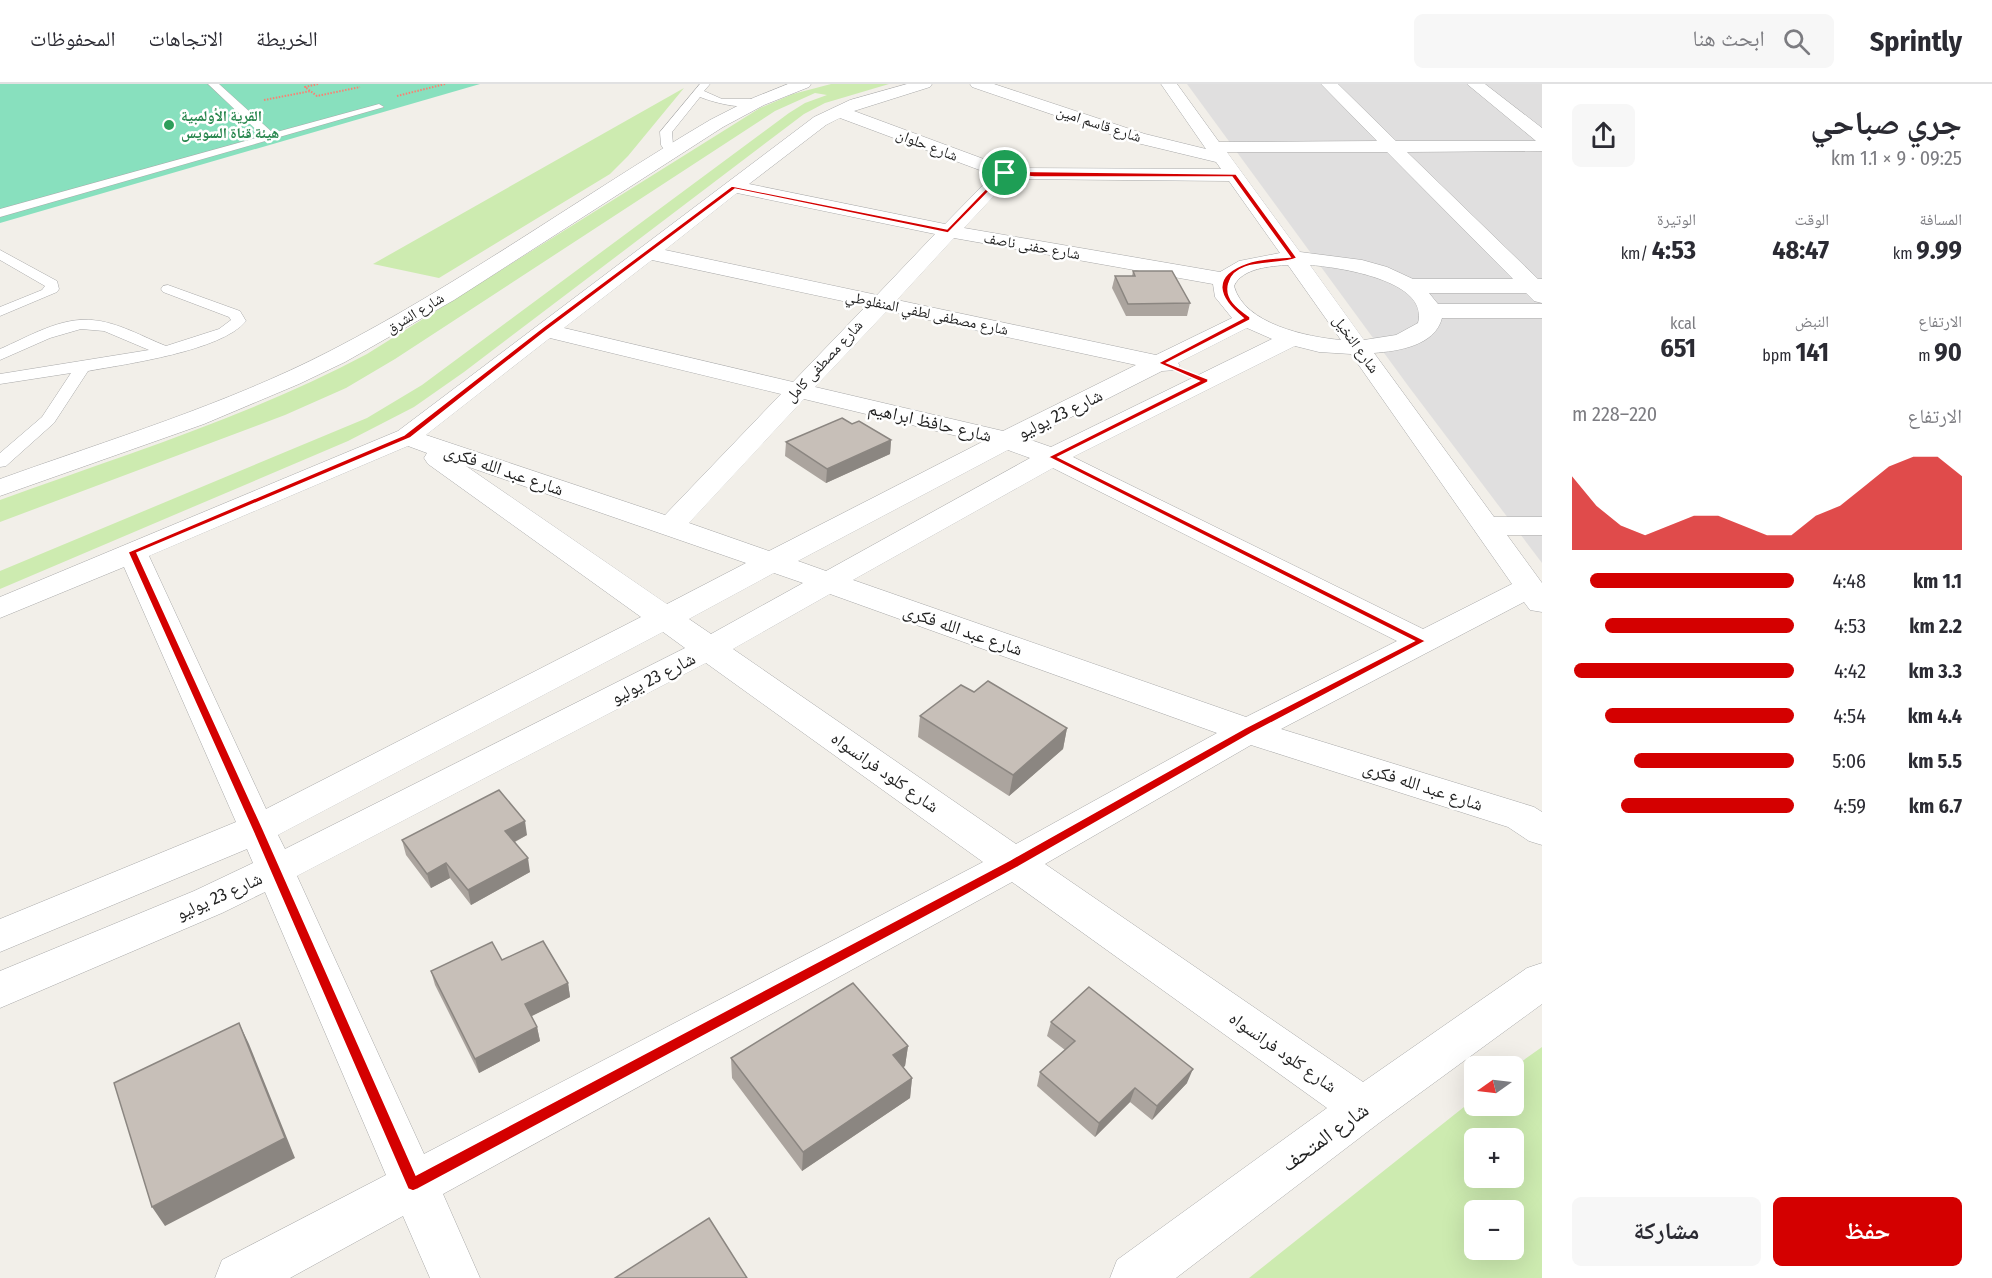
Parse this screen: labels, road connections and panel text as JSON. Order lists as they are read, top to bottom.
{
  "streets": {
    "street": [
      "شارع قاسم امين",
      "شارع حلوان",
      "شارع حفنى ناصف",
      "شارع الشرق",
      "شارع مصطفى لطفي المنفلوطي",
      "شارع النخيل",
      "شارع مصطفى كامل",
      "شارع 23 يوليو",
      "شارع حافظ ابراهيم",
      "شارع عبد الله فكرى",
      "شارع كلود فرانسواه",
      "شارع المتحف"
    ]
  },
  "crossings": [
    ["شارع قاسم امين", "شارع حلوان"],
    ["شارع قاسم امين", "شارع النخيل"],
    ["شارع حلوان", "شارع النخيل"],
    ["شارع حلوان", "شارع مصطفى كامل"],
    ["شارع حفنى ناصف", "شارع مصطفى كامل"],
    ["شارع مصطفى لطفي المنفلوطي", "شارع مصطفى كامل"],
    ["شارع مصطفى لطفي المنفلوطي", "شارع 23 يوليو"],
    ["شارع مصطفى كامل", "شارع حافظ ابراهيم"],
    ["شارع مصطفى كامل", "شارع عبد الله فكرى"],
    ["شارع 23 يوليو", "شارع حافظ ابراهيم"],
    ["شارع 23 يوليو", "شارع عبد الله فكرى"],
    ["شارع 23 يوليو", "شارع كلود فرانسواه"],
    ["شارع عبد الله فكرى", "شارع كلود فرانسواه"],
    ["شارع كلود فرانسواه", "شارع المتحف"]
  ],
  "places": ["القرية الأولمبية هيئة قناة السويس"],
  "north": "left",
  "page": {
    "header": "Sprintly",
    "search": "ابحث هنا",
    "nav": ["الخريطة", "الاتجاهات", "المحفوظات"],
    "heading": ["جري صباحي", "09:25 · 9 × 1.1 km"],
    "stats": [
      ["المسافة", "9.99 km"],
      ["الوقت", "48:47"],
      ["الوتيرة", "4:53 /km"],
      ["الارتفاع", "90 m"],
      ["النبض", "141 bpm"],
      ["kcal", "651"]
    ],
    "chart": ["الارتفاع", "220–228 m"],
    "list": [
      {
        "name": "1.1 km",
        "note": "4:48"
      },
      {
        "name": "2.2 km",
        "note": "4:53"
      },
      {
        "name": "3.3 km",
        "note": "4:42"
      },
      {
        "name": "4.4 km",
        "note": "4:54"
      },
      {
        "name": "5.5 km",
        "note": "5:06"
      },
      {
        "name": "6.7 km",
        "note": "4:59"
      }
    ],
    "map_buttons": ["+", "−"],
    "buttons": ["حفظ", "مشاركة"]
  }
}
